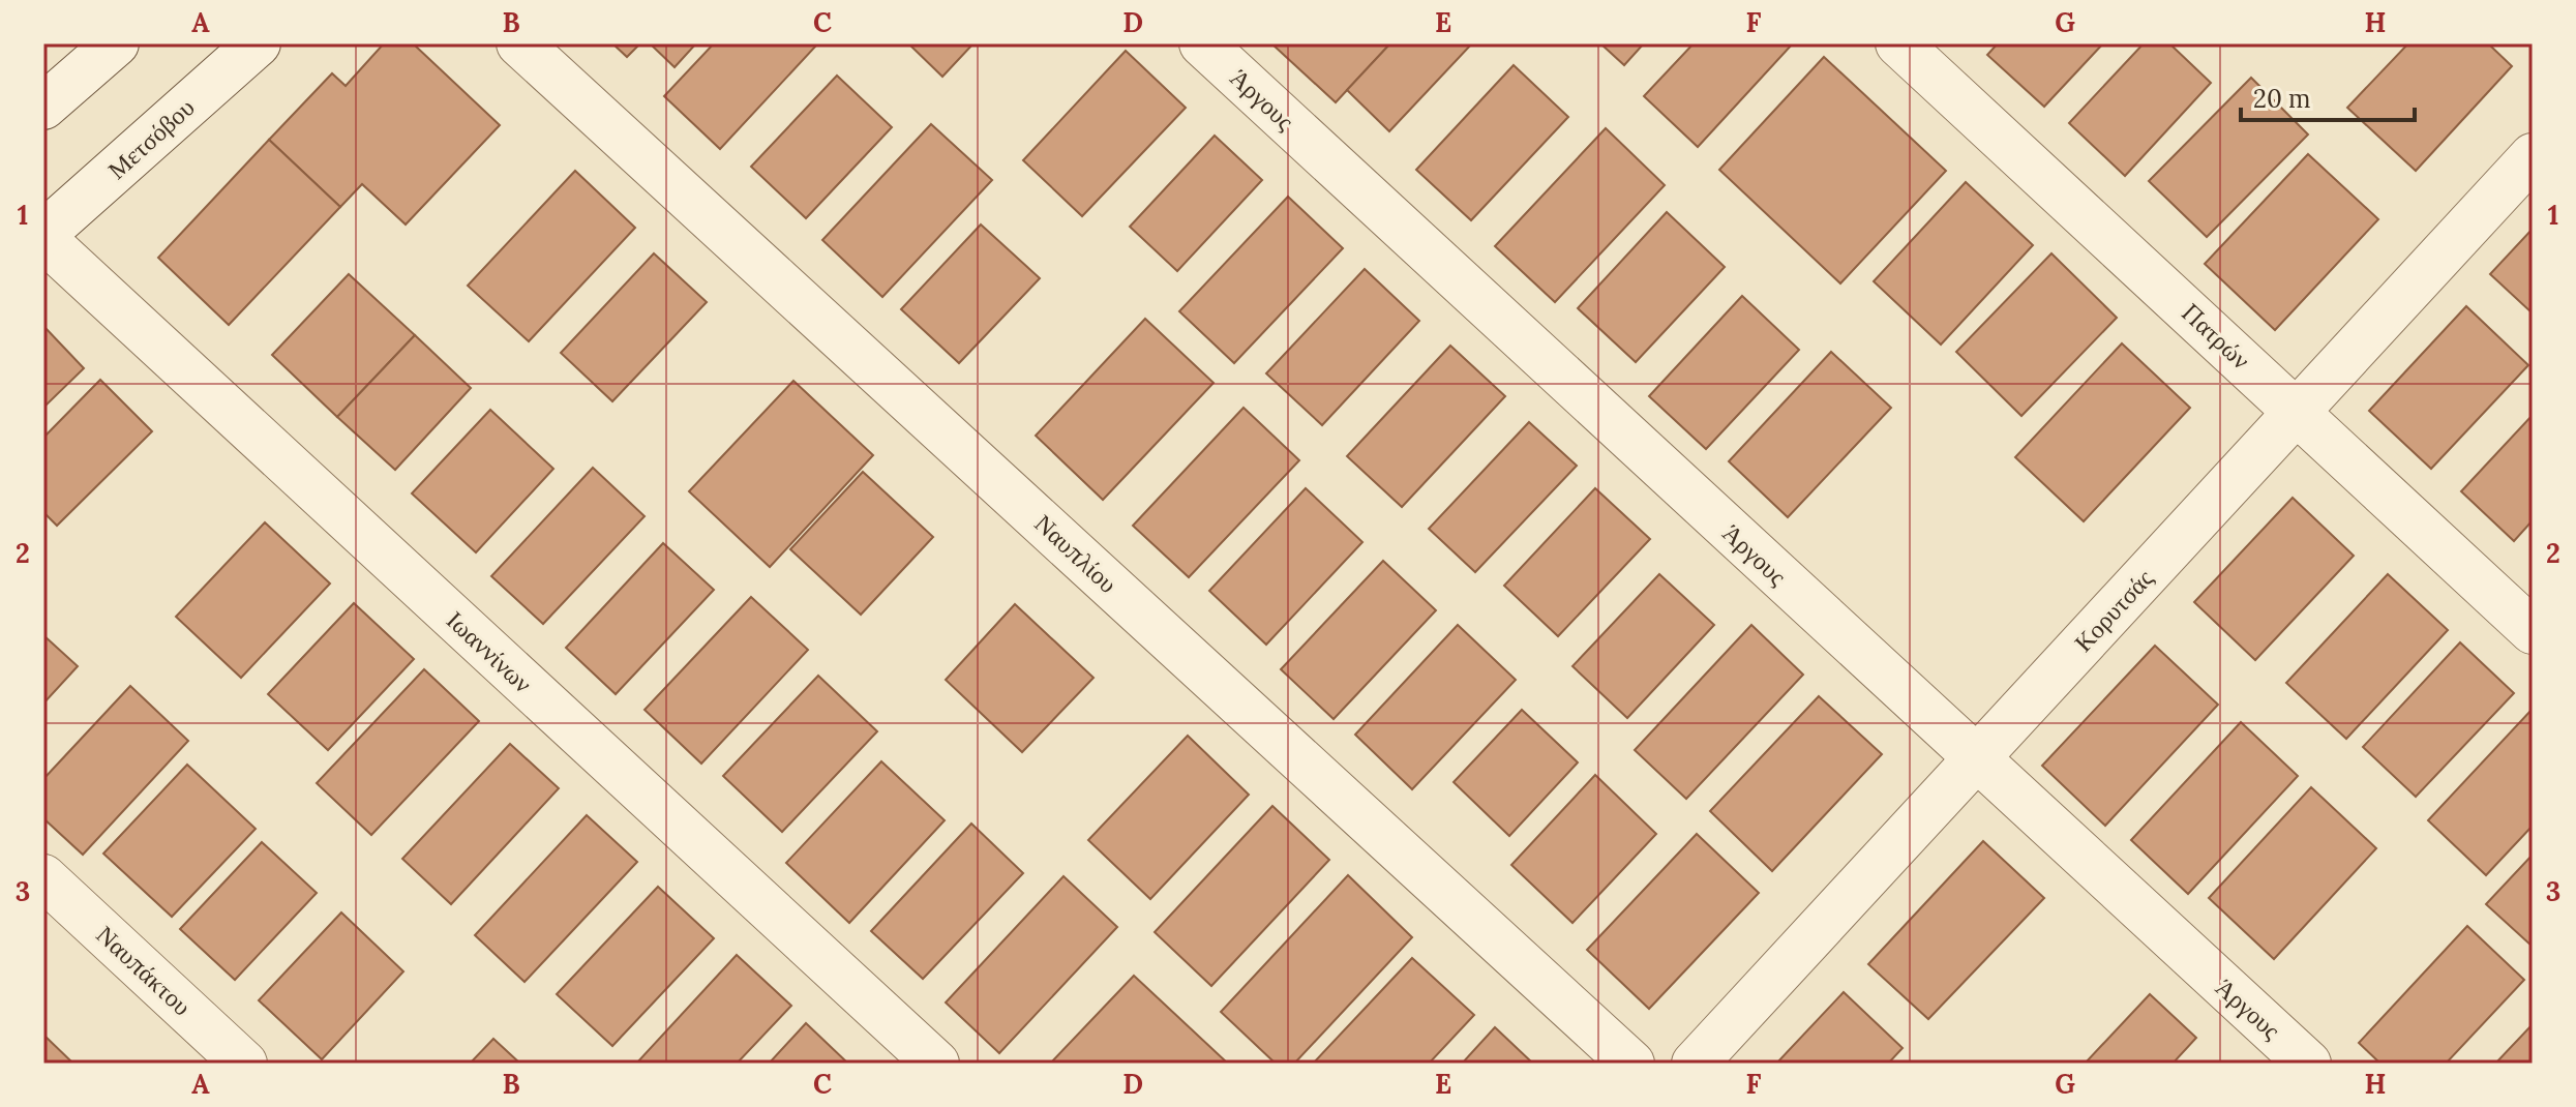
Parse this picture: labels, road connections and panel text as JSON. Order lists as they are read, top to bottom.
{
  "streets": {
    "street": [
      "Άργους",
      "Μετσόβου",
      "Πατρών",
      "Ναυπλίου",
      "Κορυτσάς",
      "Ιωαννίνων",
      "Ναυπάκτου"
    ]
  },
  "crossings": [
    ["Άργους", "Κορυτσάς"],
    ["Μετσόβου", "Ιωαννίνων"],
    ["Πατρών", "Κορυτσάς"]
  ],
  "scale_bar": "20 m",
  "grid": {
    "columns": [
      "A",
      "B",
      "C",
      "D",
      "E",
      "F",
      "G",
      "H"
    ],
    "rows": ["1", "2", "3"]
  }
}
